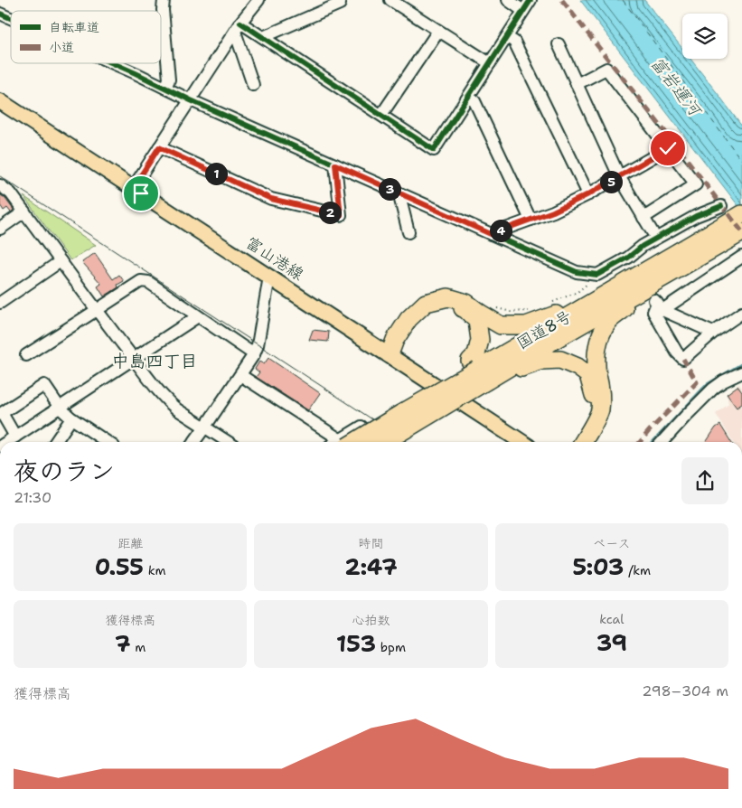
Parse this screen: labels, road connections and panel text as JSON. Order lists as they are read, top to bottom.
{
  "streets": {
    "highway": ["国道8号"],
    "main road": ["富山港線"]
  },
  "districts": ["中島四丁目"],
  "water": ["富岩運河"],
  "legend": ["自転車道", "小道"],
  "page": {
    "pins": [
      "1",
      "5",
      "3",
      "2",
      "4"
    ],
    "heading": ["夜のラン", "21:30"],
    "stats": [
      ["距離", "0.55 km"],
      ["時間", "2:47"],
      ["ペース", "5:03 /km"],
      ["獲得標高", "7 m"],
      ["心拍数", "153 bpm"],
      ["kcal", "39"]
    ],
    "chart": ["獲得標高", "298–304 m"]
  }
}
